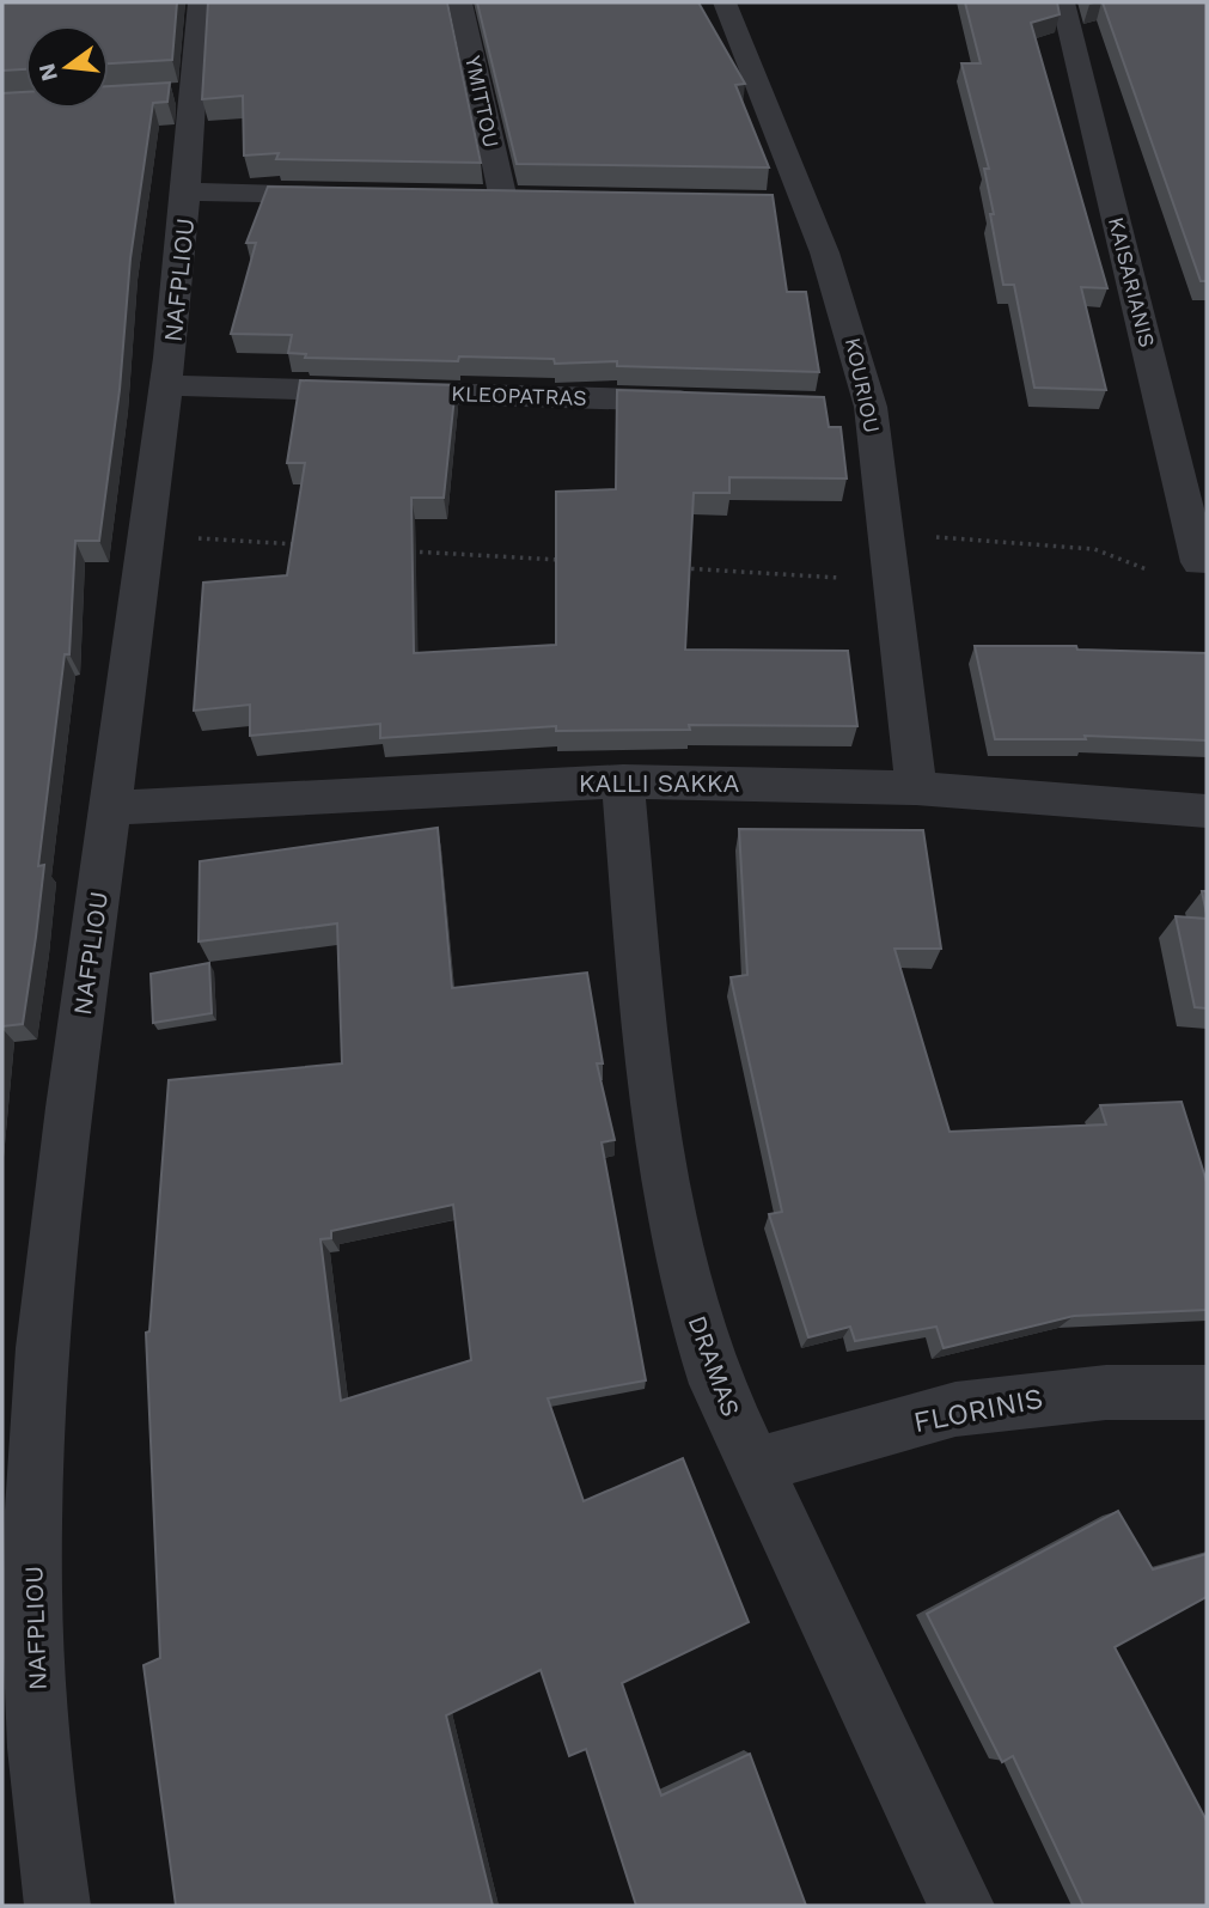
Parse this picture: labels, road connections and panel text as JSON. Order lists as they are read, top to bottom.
{
  "streets": {
    "street": [
      "YMITTOU",
      "NAFPLIOU",
      "KAISARIANIS",
      "KOURIOU",
      "KLEOPATRAS",
      "KALLI SAKKA",
      "DRAMAS",
      "FLORINIS"
    ]
  },
  "crossings": [
    ["NAFPLIOU", "KLEOPATRAS"],
    ["NAFPLIOU", "KALLI SAKKA"],
    ["KOURIOU", "KALLI SAKKA"],
    ["KALLI SAKKA", "DRAMAS"],
    ["DRAMAS", "FLORINIS"]
  ],
  "north": "left"
}
